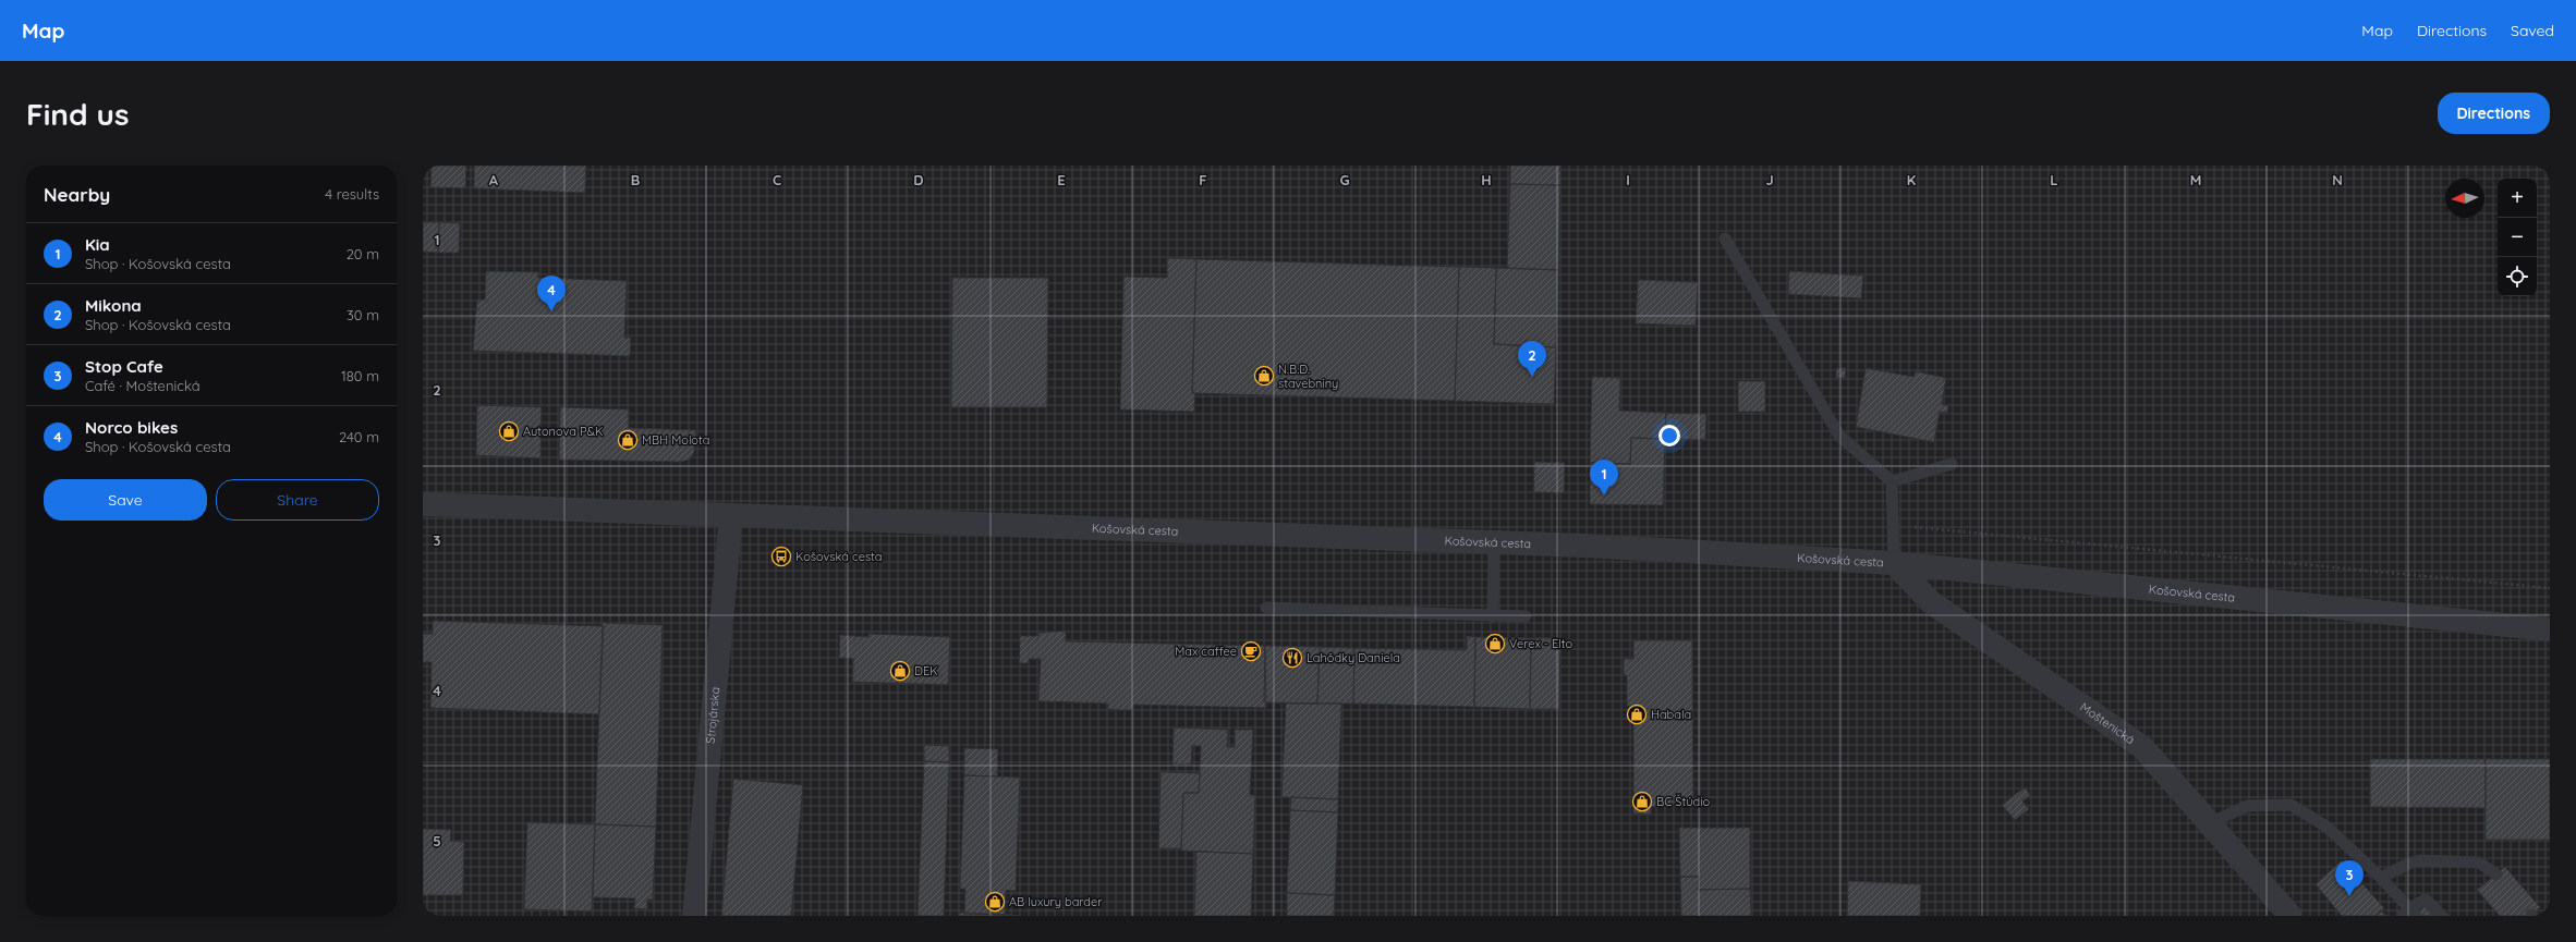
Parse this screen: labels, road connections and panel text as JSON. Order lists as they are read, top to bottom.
{
  "streets": {
    "street": ["Košovská cesta", "Strojárska", "Moštenická"]
  },
  "crossings": [
    ["Košovská cesta", "Strojárska"],
    ["Košovská cesta", "Moštenická"]
  ],
  "places": {
    "shop": [
      "N.B.D. stavebniny",
      "Autonova P&K",
      "MBH Molota",
      "Verex - Elto",
      "DEK",
      "Habala",
      "BC Štúdio",
      "AB luxury barder"
    ],
    "bus stop": ["Košovská cesta"],
    "cafe": ["Max caffee"],
    "restaurant": ["Lahôdky Daniela"]
  },
  "north": "left",
  "page": {
    "header": "Map",
    "nav": ["Map", "Directions", "Saved"],
    "buttons": [
      "Directions",
      ["Save", "Share"]
    ],
    "title": "Find us",
    "heading": ["Nearby", "4 results"],
    "map_buttons": ["+", "−"],
    "list": [
      {
        "mark": "1",
        "name": "Kia",
        "note": "Shop · Košovská cesta",
        "value": "20 m"
      },
      {
        "mark": "2",
        "name": "Mikona",
        "note": "Shop · Košovská cesta",
        "value": "30 m"
      },
      {
        "mark": "3",
        "name": "Stop Cafe",
        "note": "Café · Moštenická",
        "value": "180 m"
      },
      {
        "mark": "4",
        "name": "Norco bikes",
        "note": "Shop · Košovská cesta",
        "value": "240 m"
      }
    ],
    "pins": [
      "4",
      "2",
      "1",
      "3"
    ]
  },
  "grid": {
    "columns": [
      "A",
      "B",
      "C",
      "D",
      "E",
      "F",
      "G",
      "H",
      "I",
      "J",
      "K",
      "L",
      "M",
      "N"
    ],
    "rows": [
      "1",
      "2",
      "3",
      "4",
      "5"
    ]
  }
}
